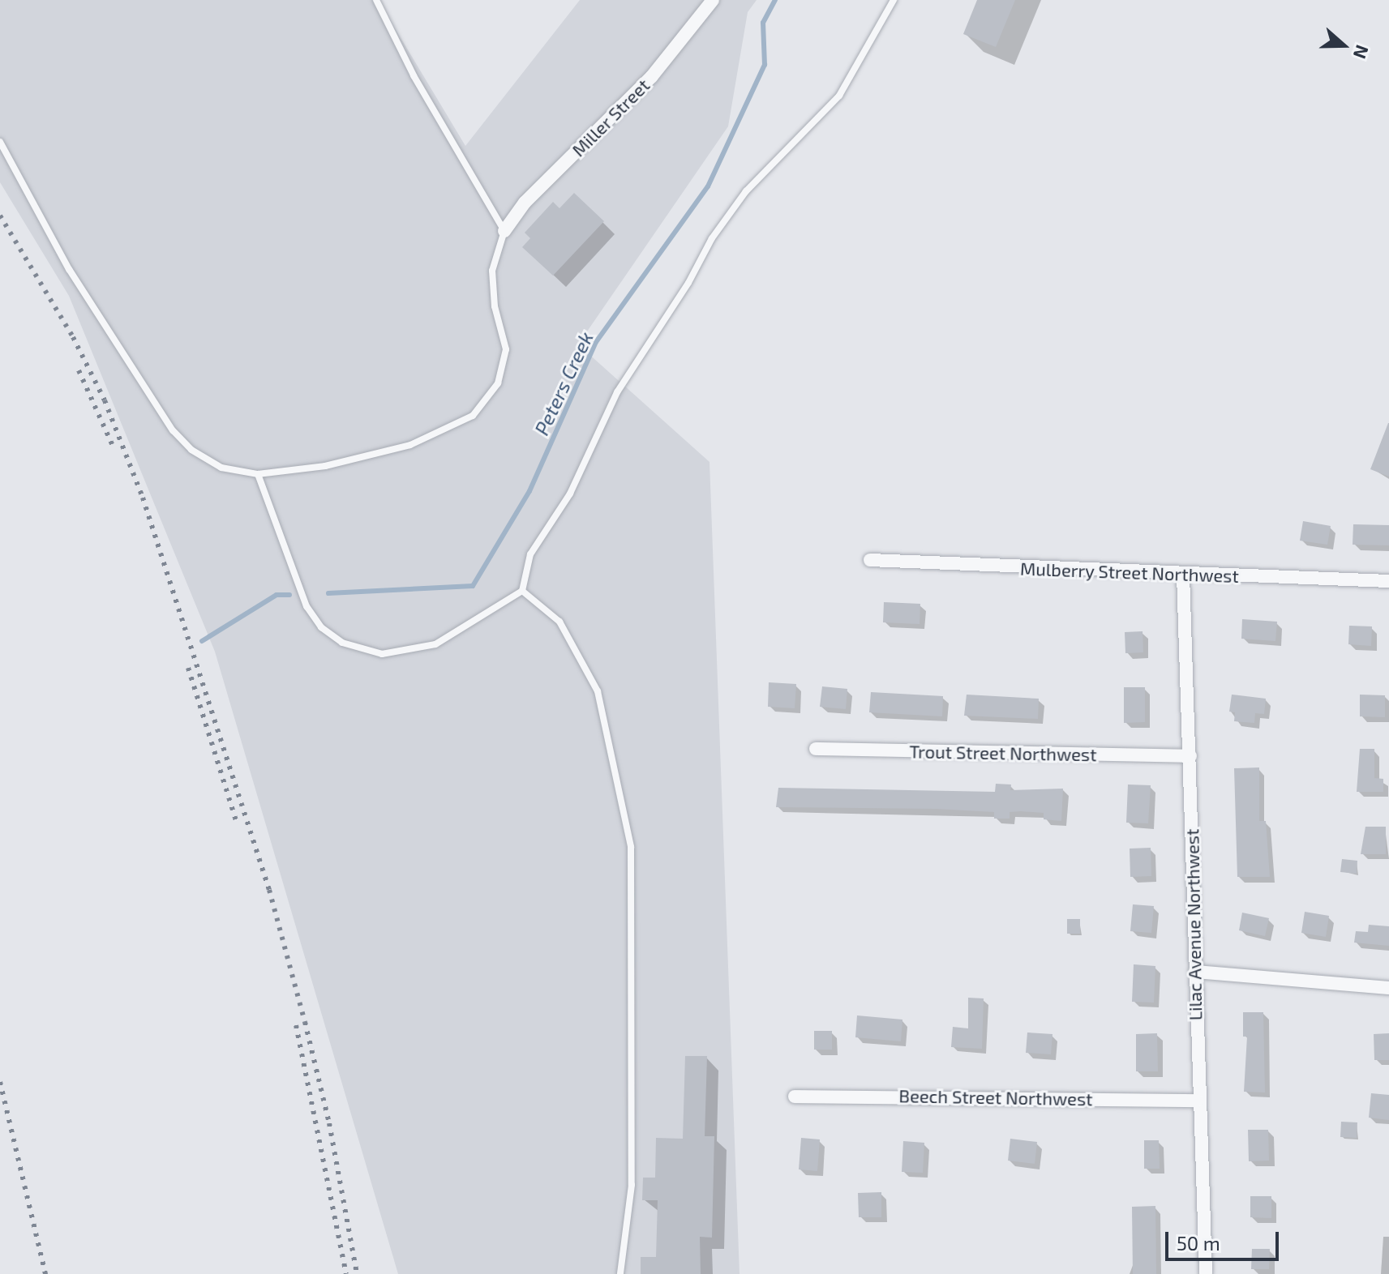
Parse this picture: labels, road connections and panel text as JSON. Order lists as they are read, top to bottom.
{
  "streets": {
    "street": [
      "Miller Street",
      "Mulberry Street Northwest",
      "Trout Street Northwest",
      "Lilac Avenue Northwest",
      "Beech Street Northwest"
    ]
  },
  "crossings": [
    ["Mulberry Street Northwest", "Lilac Avenue Northwest"],
    ["Trout Street Northwest", "Lilac Avenue Northwest"],
    ["Lilac Avenue Northwest", "Beech Street Northwest"]
  ],
  "water": ["Peters Creek"],
  "scale_bar": "50 m",
  "north": "right"
}
